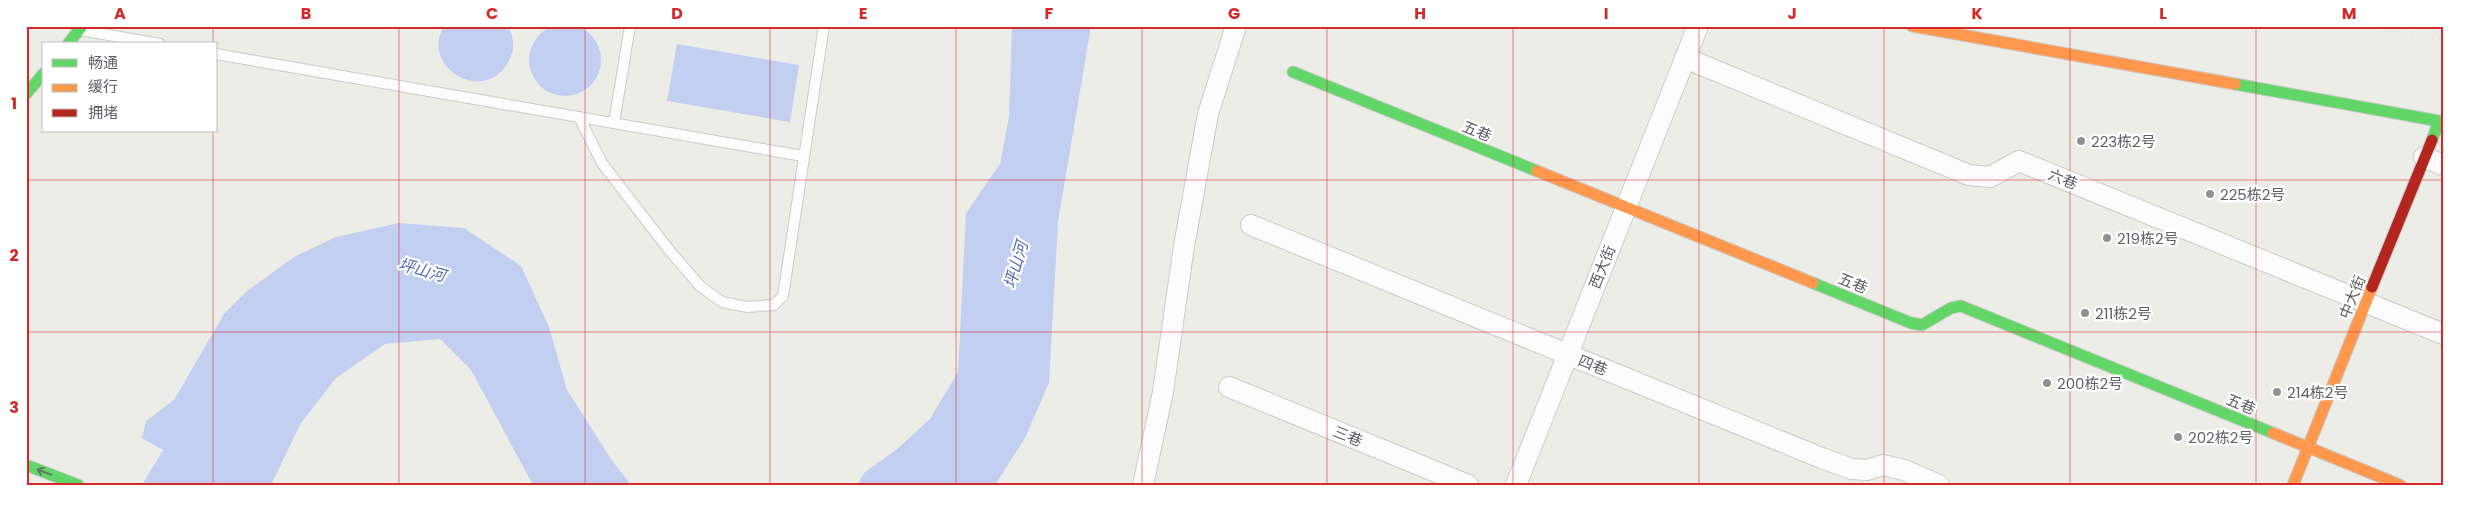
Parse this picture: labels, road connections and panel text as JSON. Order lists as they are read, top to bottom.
{
  "streets": {
    "street": [
      "五巷",
      "六巷",
      "西大街",
      "中大街",
      "四巷",
      "三巷"
    ]
  },
  "crossings": [
    ["五巷", "西大街"],
    ["五巷", "中大街"],
    ["六巷", "西大街"],
    ["六巷", "中大街"],
    ["西大街", "四巷"]
  ],
  "water": ["坪山河"],
  "places": [
    "223栋2号",
    "225栋2号",
    "219栋2号",
    "211栋2号",
    "200栋2号",
    "214栋2号",
    "202栋2号"
  ],
  "legend": ["畅通", "缓行", "拥堵"],
  "grid": {
    "columns": [
      "A",
      "B",
      "C",
      "D",
      "E",
      "F",
      "G",
      "H",
      "I",
      "J",
      "K",
      "L",
      "M"
    ],
    "rows": ["1", "2", "3"]
  }
}
